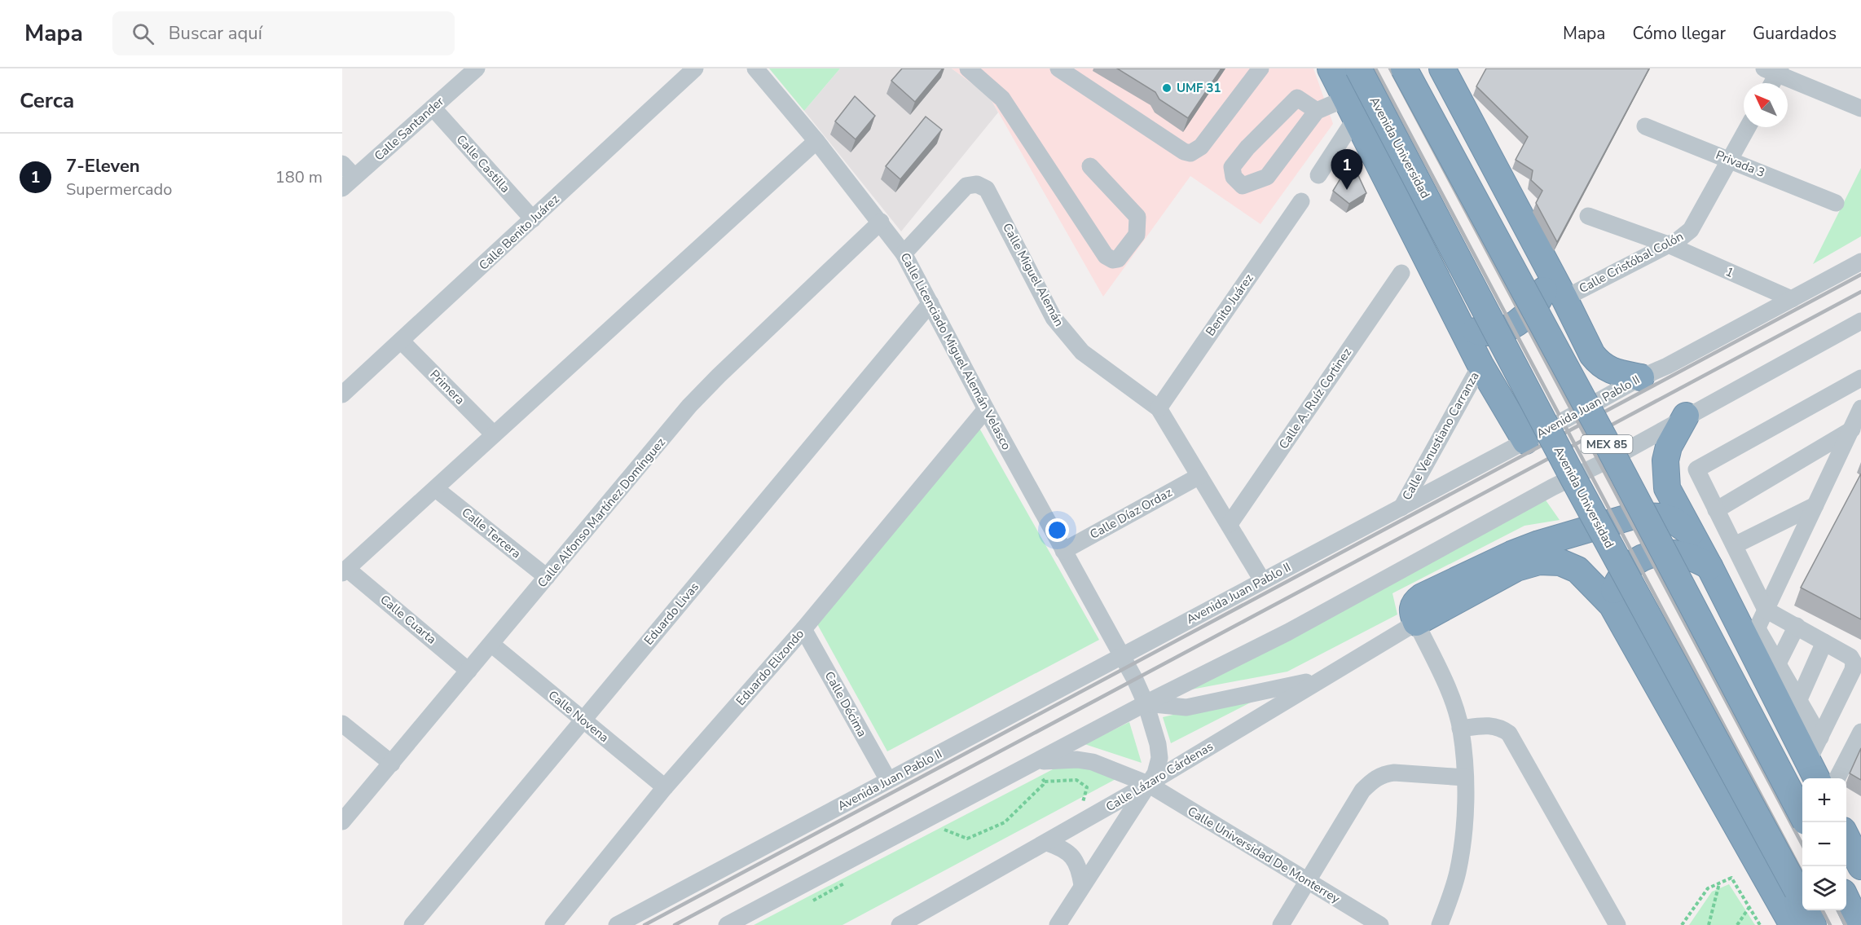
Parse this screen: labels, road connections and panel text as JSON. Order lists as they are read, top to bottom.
{
  "streets": {
    "highway": ["Avenida Universidad", "MEX 85"],
    "street": [
      "Calle Santander",
      "Calle Castilla",
      "Privada 3",
      "Calle Benito Juárez",
      "Calle Cristóbal Colón",
      "1",
      "Calle Miguel Alemán",
      "Benito Juárez",
      "Calle Licenciado Miguel Alemán Velasco",
      "Primera",
      "Calle A. Ruíz Cortinez",
      "Avenida Juan Pablo II",
      "Calle Venustiano Carranza",
      "Calle Alfonso Martínez Domínguez",
      "Calle Díaz Ordaz",
      "Calle Tercera",
      "Eduardo Livas",
      "Calle Cuarta",
      "Eduardo Elizondo",
      "Calle Décima",
      "Calle Novena",
      "Calle Lázaro Cárdenas",
      "Calle Universidad De Monterrey"
    ]
  },
  "crossings": [
    ["Calle Santander", "Calle Castilla"],
    ["Calle Castilla", "Calle Benito Juárez"],
    ["Privada 3", "Calle Cristóbal Colón"],
    ["Calle Benito Juárez", "Primera"],
    ["Calle Cristóbal Colón", "1"],
    ["1", "Avenida Juan Pablo II"],
    ["Calle Miguel Alemán", "Benito Juárez"],
    ["Calle Miguel Alemán", "Calle Licenciado Miguel Alemán Velasco"],
    ["Calle Miguel Alemán", "Calle A. Ruíz Cortinez"],
    ["Calle Miguel Alemán", "Avenida Juan Pablo II"],
    ["Calle Miguel Alemán", "Calle Díaz Ordaz"],
    ["Calle Licenciado Miguel Alemán Velasco", "Avenida Juan Pablo II"],
    ["Calle Licenciado Miguel Alemán Velasco", "Calle Alfonso Martínez Domínguez"],
    ["Calle Licenciado Miguel Alemán Velasco", "Calle Díaz Ordaz"],
    ["Calle Licenciado Miguel Alemán Velasco", "Eduardo Livas"],
    ["Calle Licenciado Miguel Alemán Velasco", "Eduardo Elizondo"],
    ["Calle Licenciado Miguel Alemán Velasco", "Calle Lázaro Cárdenas"],
    ["Calle Licenciado Miguel Alemán Velasco", "Calle Universidad De Monterrey"],
    ["Avenida Juan Pablo II", "Calle Venustiano Carranza"],
    ["Avenida Juan Pablo II", "Calle Décima"],
    ["Calle Alfonso Martínez Domínguez", "Calle Tercera"],
    ["Calle Alfonso Martínez Domínguez", "Calle Cuarta"],
    ["Calle Alfonso Martínez Domínguez", "Calle Novena"],
    ["Eduardo Livas", "Calle Novena"],
    ["Eduardo Elizondo", "Calle Décima"],
    ["Eduardo Elizondo", "Calle Novena"],
    ["Calle Lázaro Cárdenas", "Calle Universidad De Monterrey"]
  ],
  "places": ["UMF 31"],
  "north": "top left",
  "page": {
    "header": "Mapa",
    "search": "Buscar aquí",
    "nav": ["Mapa", "Cómo llegar", "Guardados"],
    "heading": "Cerca",
    "list": [
      {
        "mark": "1",
        "name": "7-Eleven",
        "note": "Supermercado",
        "value": "180 m"
      }
    ],
    "pins": "1",
    "map_buttons": ["+", "−"]
  }
}
